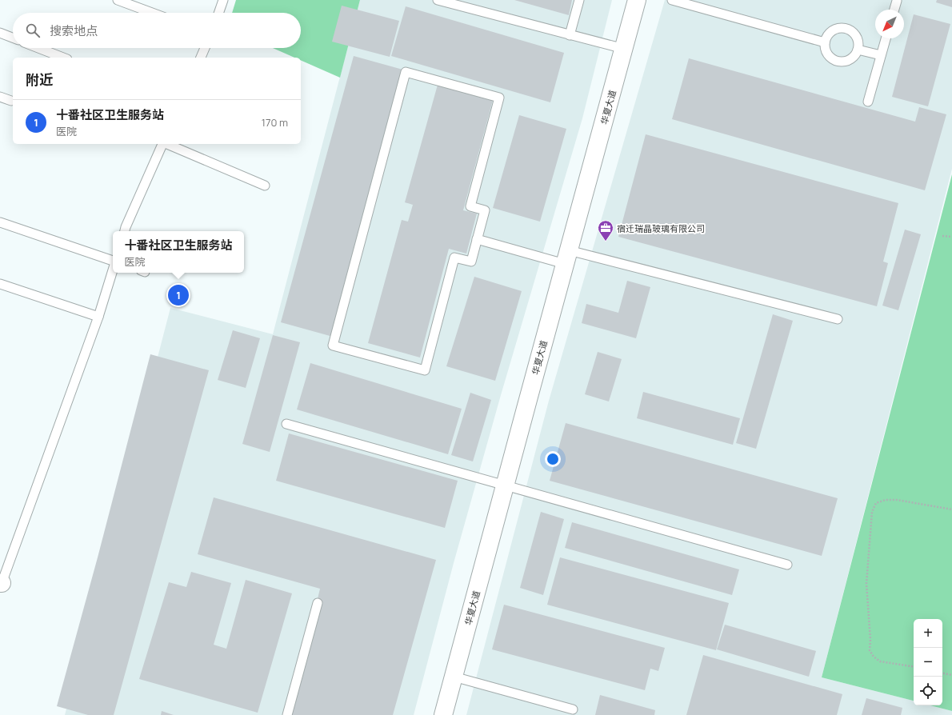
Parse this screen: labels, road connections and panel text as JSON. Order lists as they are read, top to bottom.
{
  "streets": {
    "street": ["华夏大道"]
  },
  "places": {
    "office": ["宿迁瑞晶玻璃有限公司"]
  },
  "north": "bottom left",
  "page": {
    "search": "搜索地点",
    "heading": "附近",
    "list": [
      {
        "mark": "1",
        "name": "十番社区卫生服务站",
        "note": "医院",
        "value": "170 m"
      }
    ],
    "popup": ["十番社区卫生服务站", "医院"],
    "pins": "1",
    "map_buttons": ["+", "−"]
  }
}
